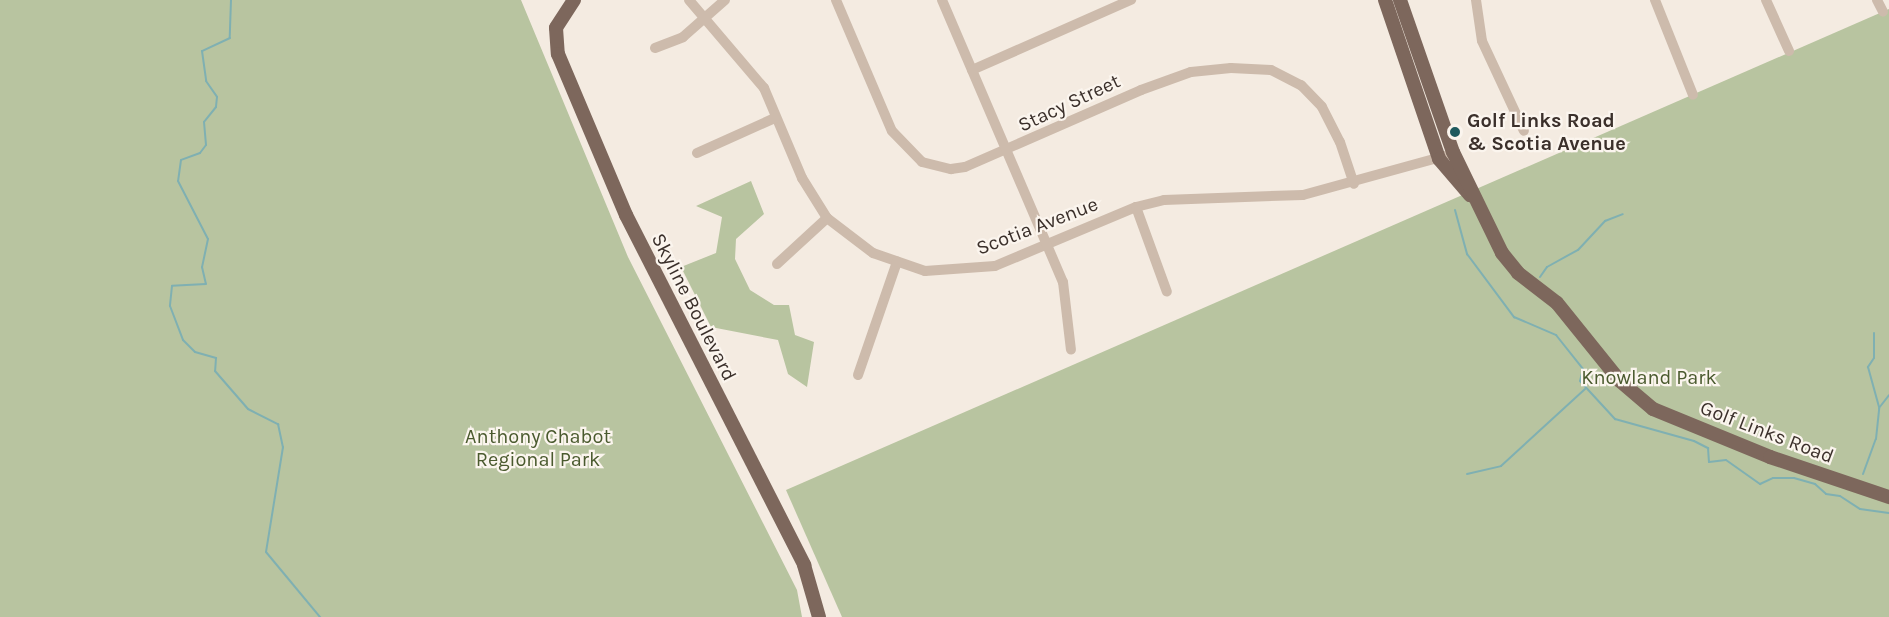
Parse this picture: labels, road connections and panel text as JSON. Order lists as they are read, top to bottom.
{
  "streets": {
    "main road": ["Skyline Boulevard", "Golf Links Road"],
    "street": ["Stacy Street", "Scotia Avenue"]
  },
  "crossings": [
    ["Stacy Street", "Scotia Avenue"],
    ["Scotia Avenue", "Golf Links Road"]
  ],
  "parks": ["Knowland Park", "Anthony Chabot Regional Park"],
  "places": ["Golf Links Road & Scotia Avenue"]
}
